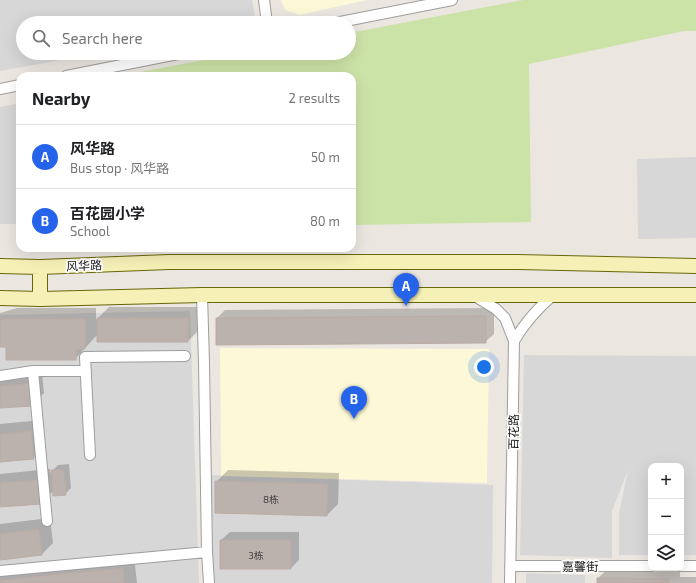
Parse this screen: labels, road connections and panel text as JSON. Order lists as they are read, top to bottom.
{
  "streets": {
    "main road": ["风华路"],
    "street": ["百花路", "嘉馨街"]
  },
  "crossings": [
    ["百花路", "嘉馨街"]
  ],
  "house_numbers": ["8栋", "3栋"],
  "page": {
    "search": "Search here",
    "heading": ["Nearby", "2 results"],
    "list": [
      {
        "mark": "A",
        "name": "风华路",
        "note": "Bus stop · 风华路",
        "value": "50 m"
      },
      {
        "mark": "B",
        "name": "百花园小学",
        "note": "School",
        "value": "80 m"
      }
    ],
    "pins": ["A", "B"],
    "map_buttons": ["+", "−"]
  }
}
